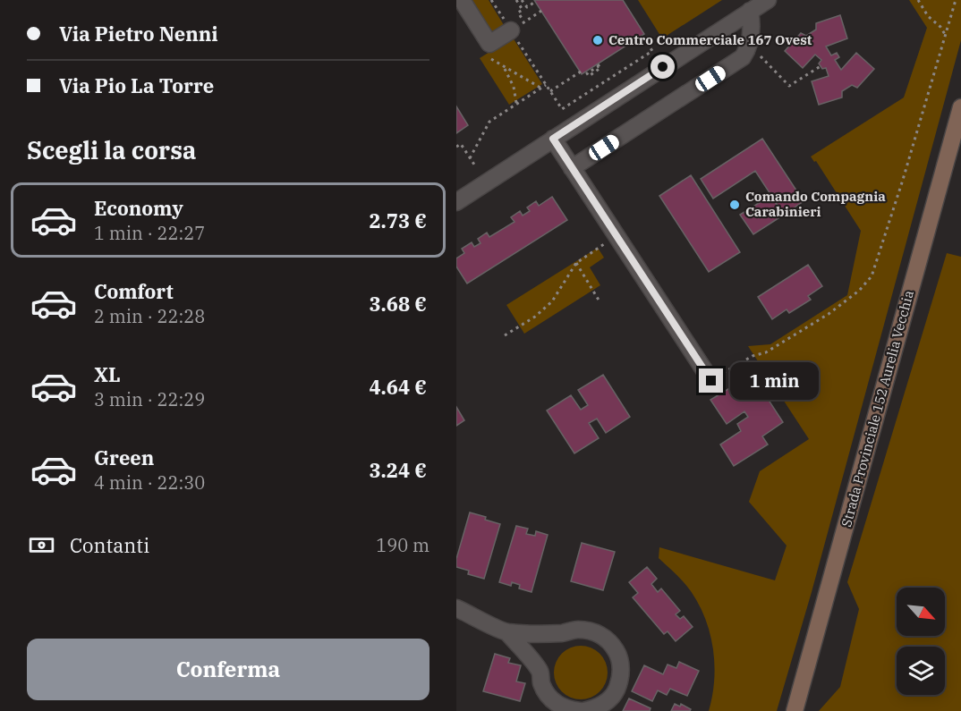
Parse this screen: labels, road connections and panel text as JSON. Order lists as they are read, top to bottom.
{
  "streets": {
    "main road": ["Strada Provinciale 152 Aurelia Vecchia"]
  },
  "places": ["Centro Commerciale 167 Ovest", "Comando Compagnia Carabinieri"],
  "north": "bottom right",
  "page": {
    "banner": ["Via Pietro Nenni", "Via Pio La Torre"],
    "heading": "Scegli la corsa",
    "list": [
      {
        "name": "Economy",
        "note": "1 min · 22:27",
        "value": "2.73 €"
      },
      {
        "name": "Comfort",
        "note": "2 min · 22:28",
        "value": "3.68 €"
      },
      {
        "name": "XL",
        "note": "3 min · 22:29",
        "value": "4.64 €"
      },
      {
        "name": "Green",
        "note": "4 min · 22:30",
        "value": "3.24 €"
      }
    ],
    "bubble": "1 min",
    "pay": ["Contanti", "190 m"],
    "buttons": "Conferma"
  }
}
